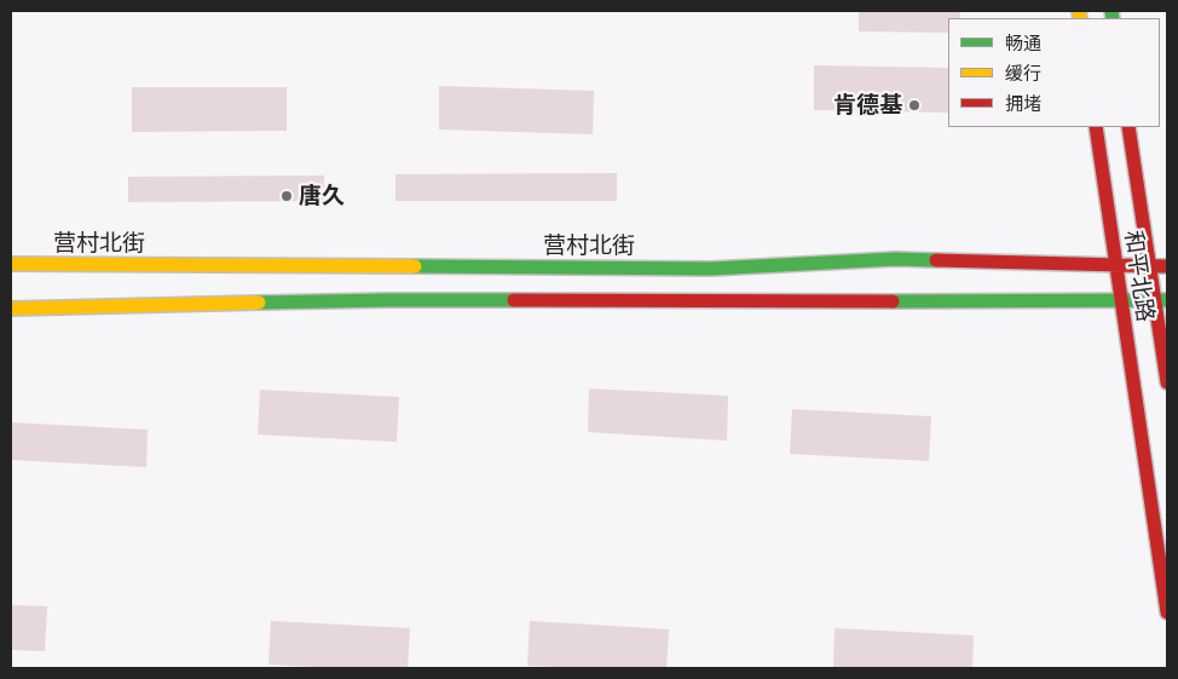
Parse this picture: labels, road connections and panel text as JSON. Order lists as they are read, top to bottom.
{
  "streets": {
    "street": ["营村北街", "和平北路"]
  },
  "crossings": [
    ["营村北街", "和平北路"]
  ],
  "places": ["肯德基", "唐久"],
  "legend": ["畅通", "缓行", "拥堵"]
}
